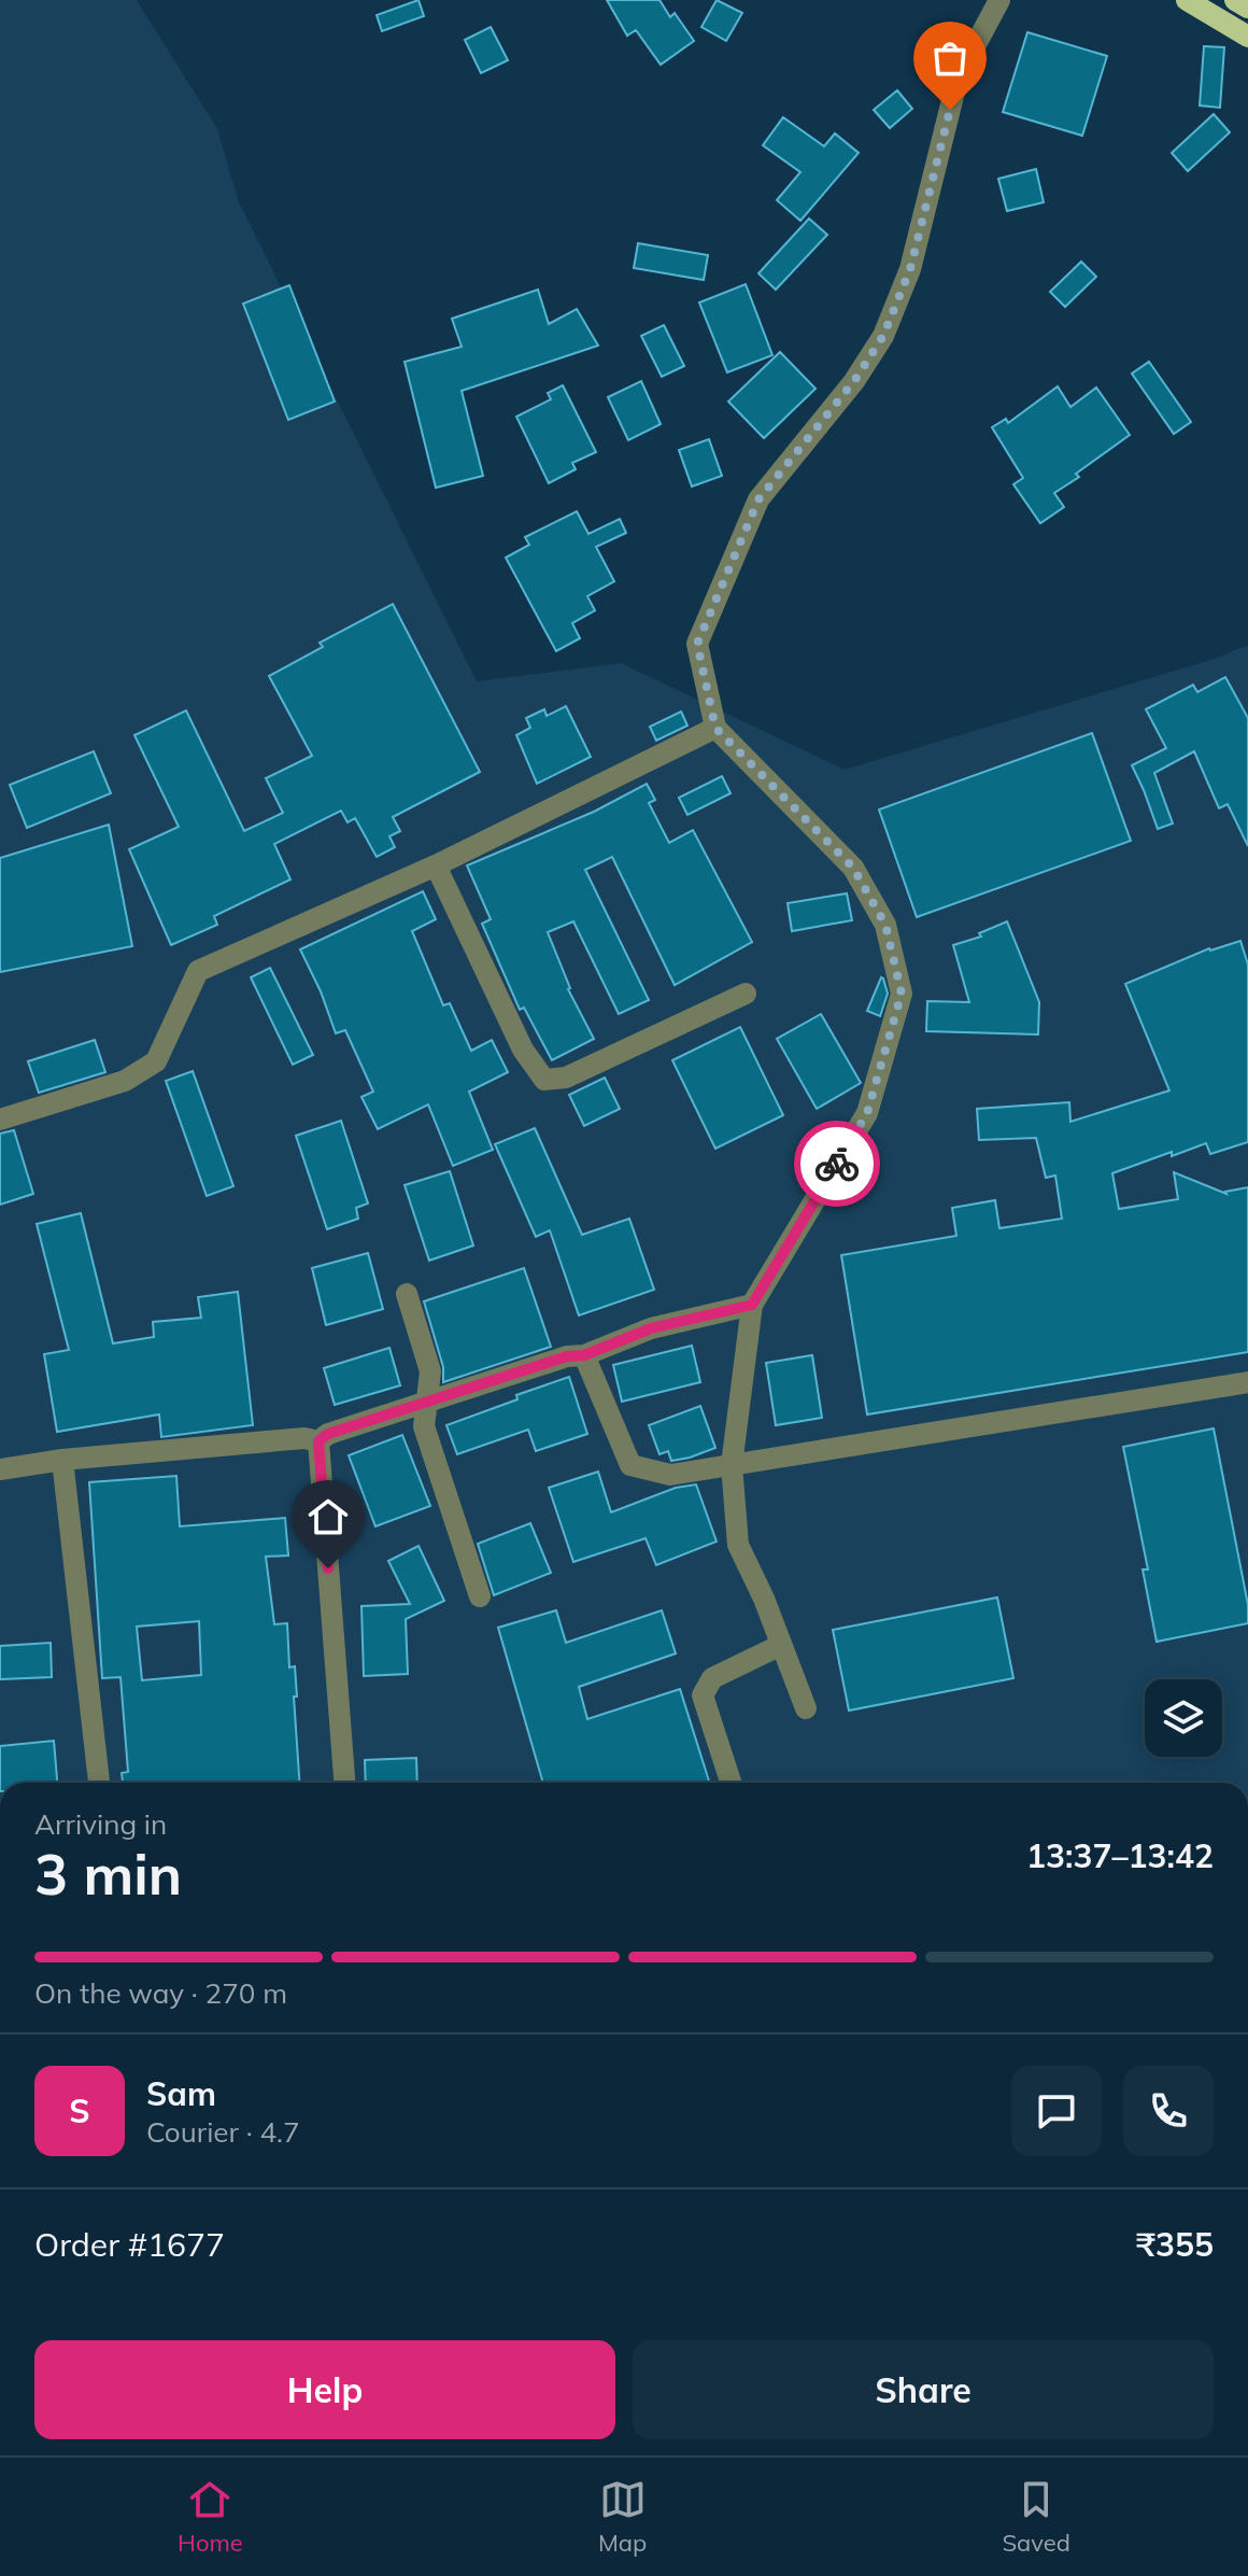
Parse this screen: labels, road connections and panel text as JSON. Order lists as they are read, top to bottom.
{
  "page": {
    "heading": ["3 min", "Arriving in", "13:37–13:42"],
    "panel": [
      "Sam",
      "Courier · 4.7",
      "Order #1677",
      "₹355"
    ],
    "bar": "On the way · 270 m",
    "round": "S",
    "buttons": ["Help", "Share"],
    "tabs": ["Home", "Map", "Saved"]
  }
}
